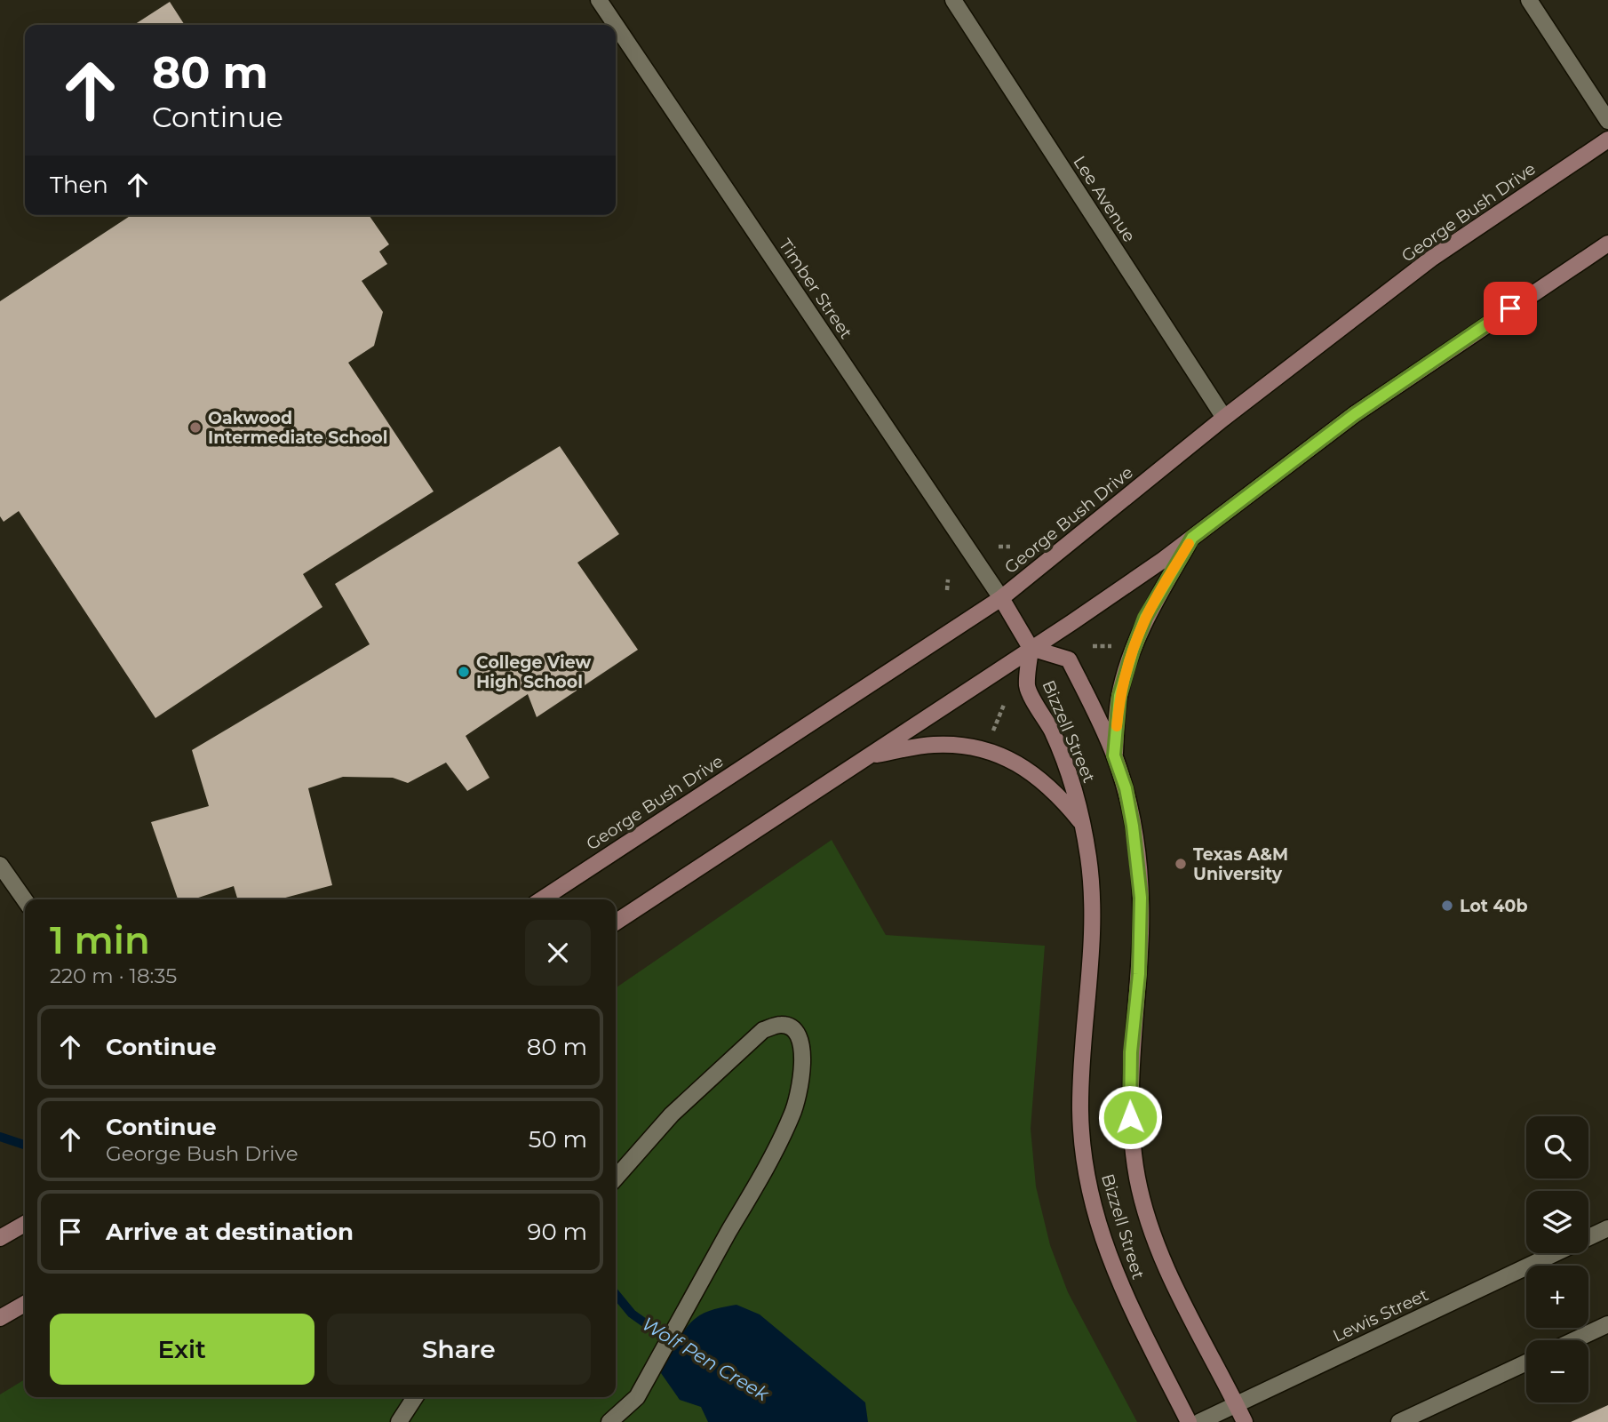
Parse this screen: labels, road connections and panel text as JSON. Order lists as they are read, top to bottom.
{
  "streets": {
    "main road": ["George Bush Drive", "Bizzell Street"],
    "street": ["Lee Avenue", "Timber Street", "Lewis Street"]
  },
  "crossings": [
    ["Lee Avenue", "George Bush Drive"],
    ["George Bush Drive", "Timber Street"],
    ["Bizzell Street", "Lewis Street"]
  ],
  "water": ["Wolf Pen Creek"],
  "places": [
    "Oakwood Intermediate School",
    "College View High School",
    "Texas A&M University",
    "Lot 40b"
  ],
  "page": {
    "turn": ["80 m", "Continue"],
    "then": "Then",
    "heading": ["1 min", "220 m · 18:35"],
    "list": [
      {
        "name": "Continue",
        "value": "80 m"
      },
      {
        "name": "Continue",
        "note": "George Bush Drive",
        "value": "50 m"
      },
      {
        "name": "Arrive at destination",
        "value": "90 m"
      }
    ],
    "map_buttons": ["+", "−"],
    "buttons": ["Exit", "Share"]
  }
}
